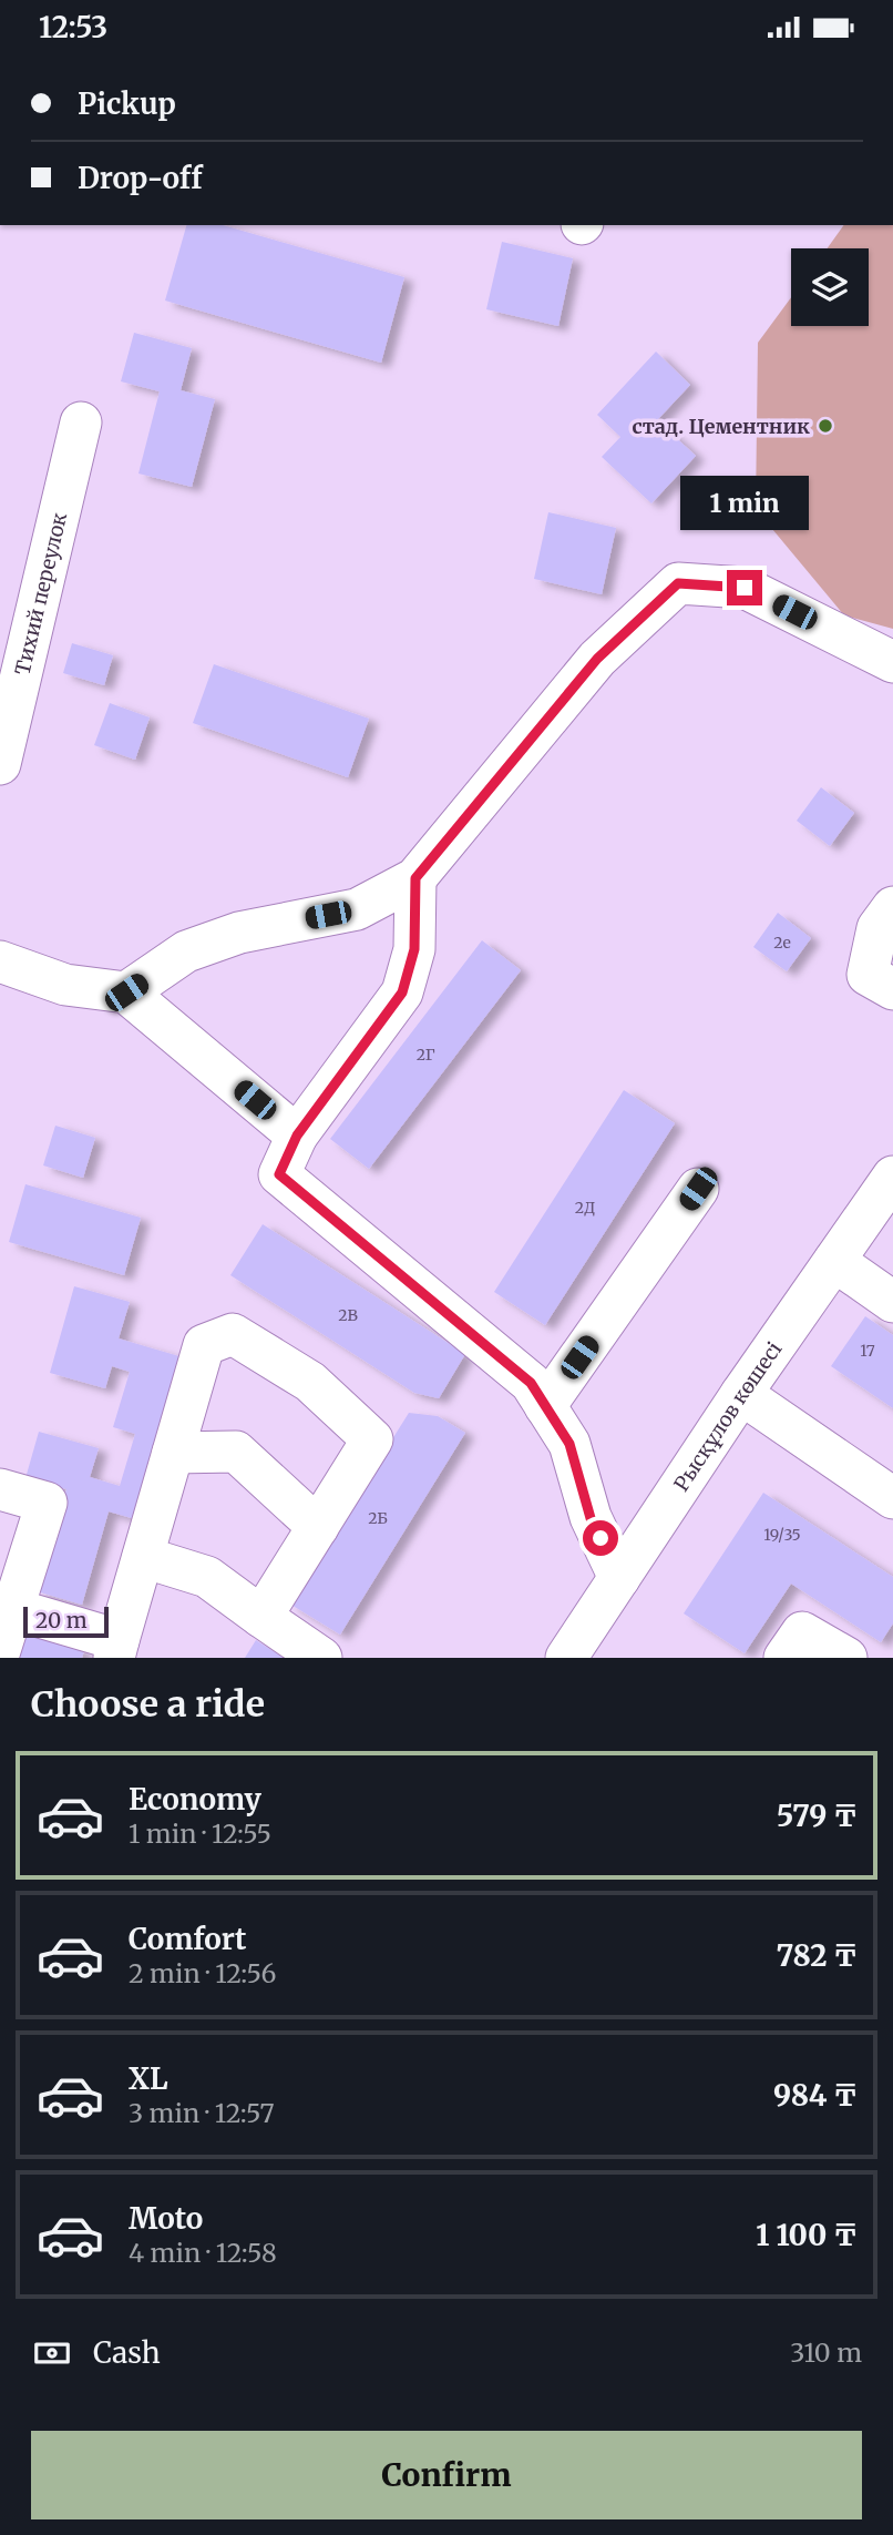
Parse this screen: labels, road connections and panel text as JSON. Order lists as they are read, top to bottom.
{
  "streets": {
    "street": ["Тихий переулок", "Рысқұлов көшесі"]
  },
  "places": ["стад. Цементник"],
  "house_numbers": [
    "2е",
    "2Г",
    "2Д",
    "2В",
    "17",
    "2Б",
    "19/35"
  ],
  "scale_bar": "20 m",
  "page": {
    "status": "12:53",
    "banner": ["Pickup", "Drop-off"],
    "bubble": "1 min",
    "scale": "20 m",
    "heading": "Choose a ride",
    "list": [
      {
        "name": "Economy",
        "note": "1 min · 12:55",
        "value": "579 ₸"
      },
      {
        "name": "Comfort",
        "note": "2 min · 12:56",
        "value": "782 ₸"
      },
      {
        "name": "XL",
        "note": "3 min · 12:57",
        "value": "984 ₸"
      },
      {
        "name": "Moto",
        "note": "4 min · 12:58",
        "value": "1 100 ₸"
      }
    ],
    "pay": ["Cash", "310 m"],
    "buttons": "Confirm"
  }
}
